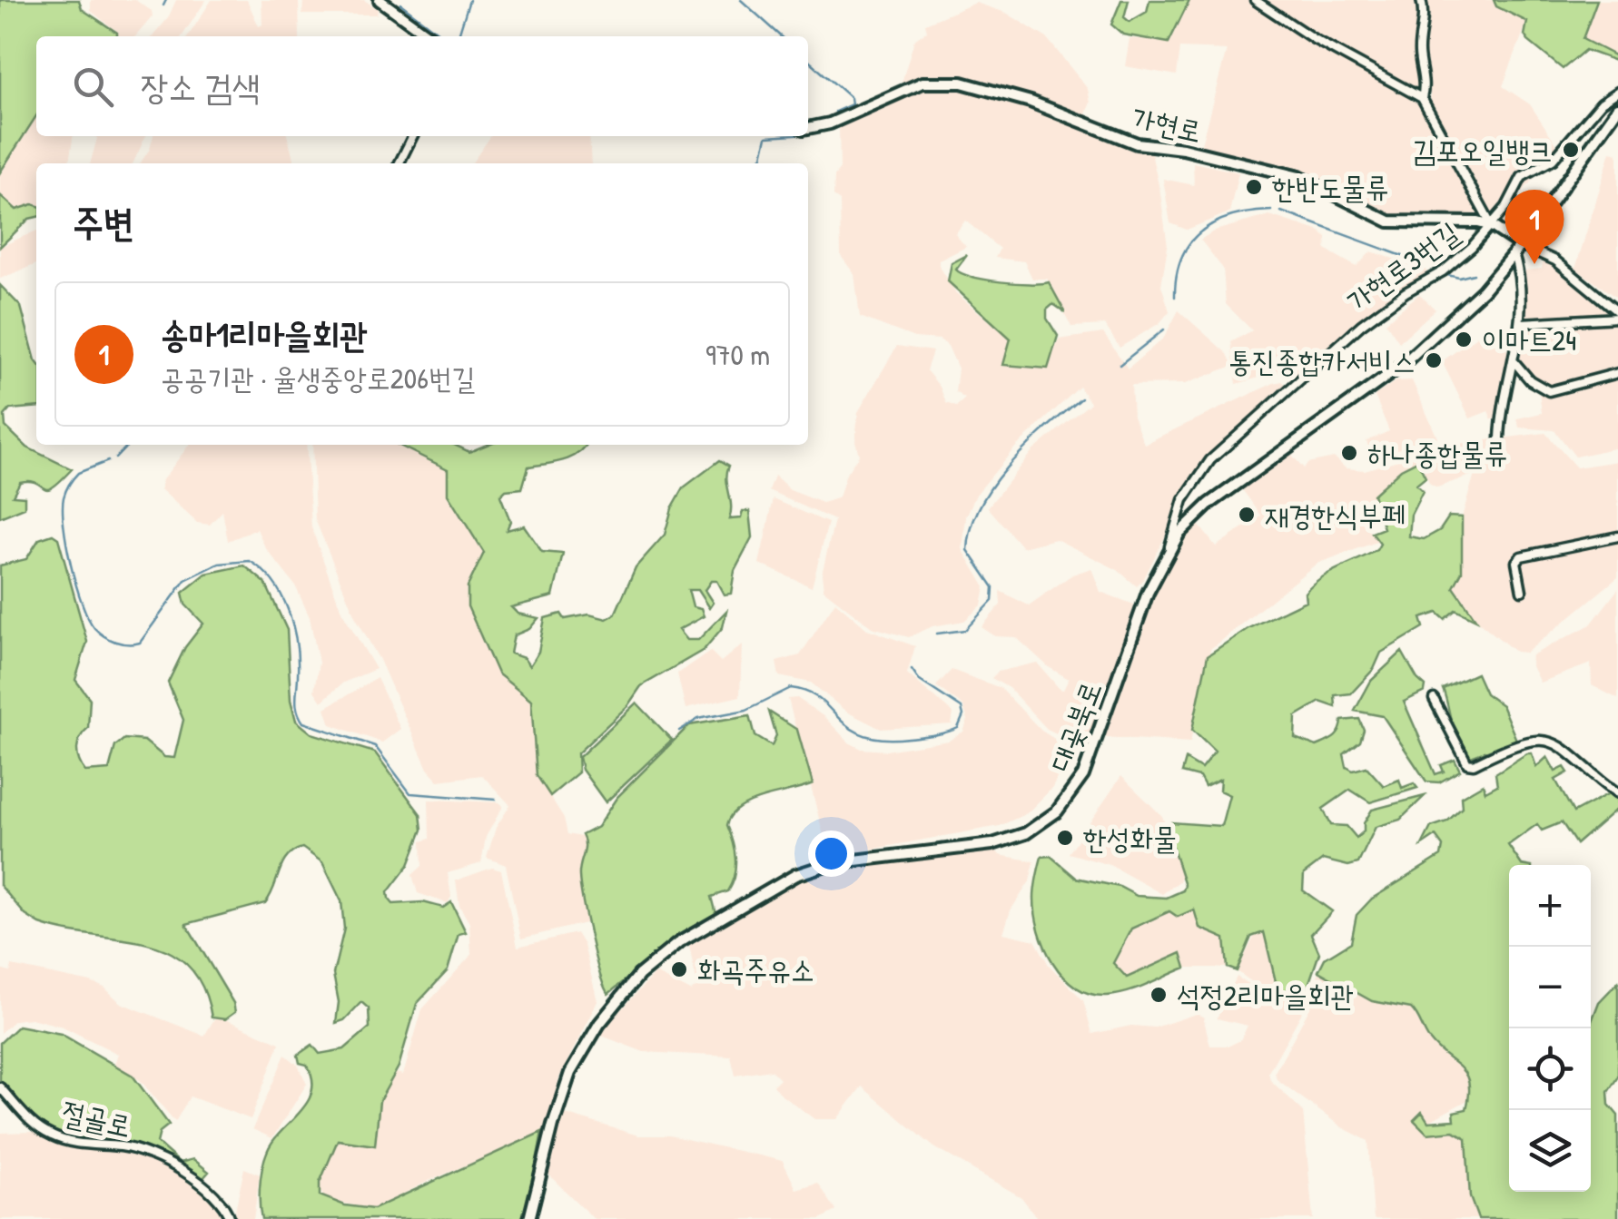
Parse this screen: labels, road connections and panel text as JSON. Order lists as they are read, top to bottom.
{
  "streets": {
    "street": [
      "가현로",
      "가현로3번길",
      "대곶북로",
      "절골로"
    ]
  },
  "crossings": [
    ["가현로", "가현로3번길"],
    ["가현로", "대곶북로"],
    ["가현로3번길", "대곶북로"]
  ],
  "places": [
    "김포오일뱅크",
    "한반도물류",
    "이마트24",
    "통진종합카서비스",
    "하나종합물류",
    "재경한식부페",
    "한성화물",
    "화곡주유소",
    "석정2리마을회관"
  ],
  "page": {
    "search": "장소 검색",
    "heading": "주변",
    "pins": "1",
    "list": [
      {
        "mark": "1",
        "name": "송마1리마을회관",
        "note": "공공기관 · 율생중앙로206번길",
        "value": "970 m"
      }
    ],
    "map_buttons": ["+", "−"]
  }
}
